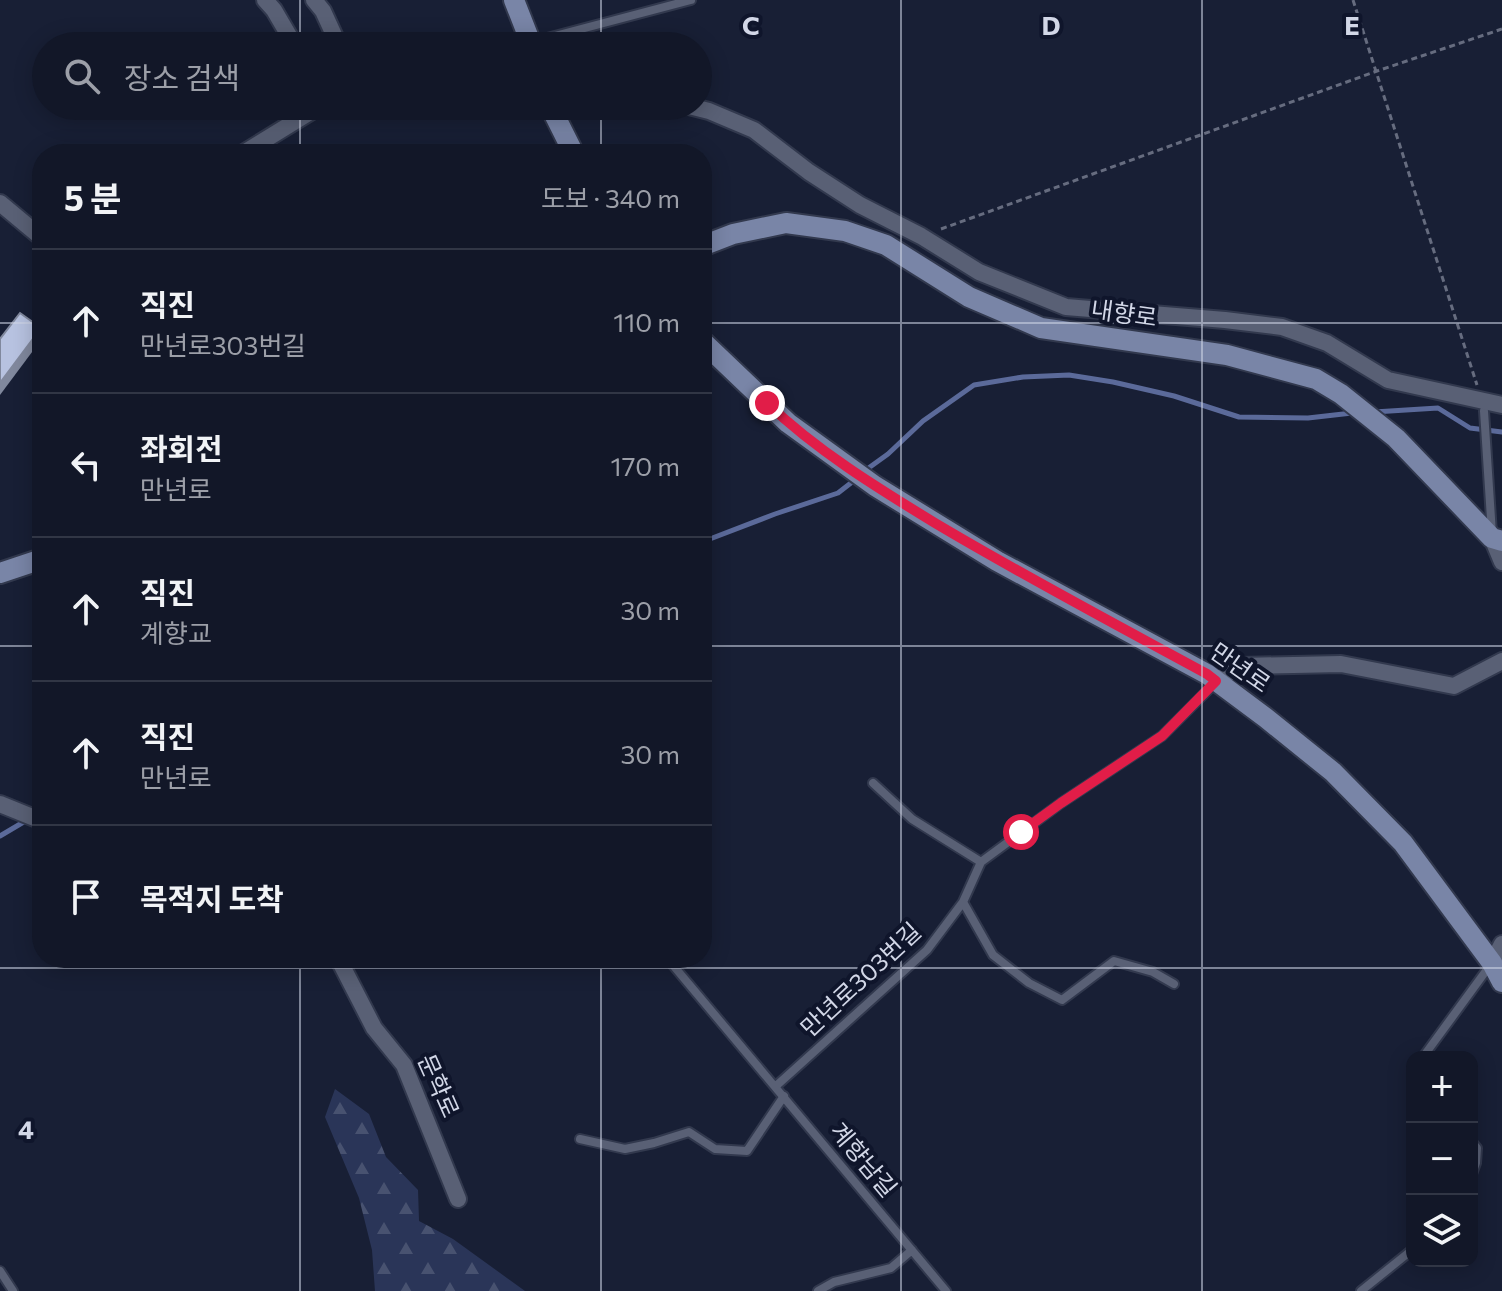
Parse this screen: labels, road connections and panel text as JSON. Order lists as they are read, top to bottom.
{
  "streets": {
    "main road": ["내향로", "만년로"],
    "street": ["문학로"],
    "lane": ["만년로303번길", "계향남길"]
  },
  "crossings": [
    ["만년로", "만년로303번길"],
    ["만년로303번길", "계향남길"]
  ],
  "page": {
    "search": "장소 검색",
    "heading": ["5 분", "도보 · 340 m"],
    "list": [
      ["직진", "만년로303번길", "110 m"],
      ["좌회전", "만년로", "170 m"],
      ["직진", "계향교", "30 m"],
      ["직진", "만년로", "30 m"],
      "목적지 도착"
    ],
    "map_buttons": ["+", "−"]
  },
  "grid": {
    "columns": ["C", "D", "E"],
    "rows": ["4"]
  }
}
